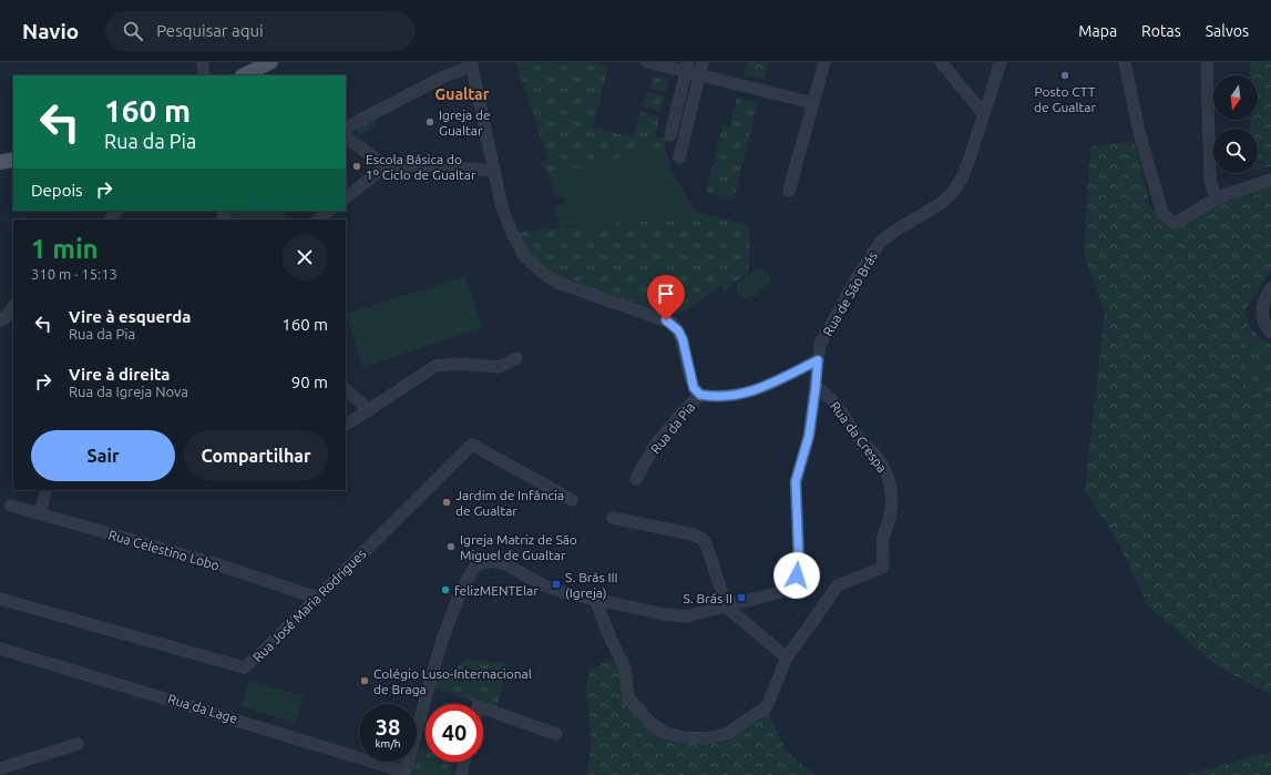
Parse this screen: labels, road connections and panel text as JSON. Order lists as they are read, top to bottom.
{
  "streets": {
    "street": [
      "Rua de São Brás",
      "Rua da Pia",
      "Rua da Crespa",
      "Rua Celestino Lobo",
      "Rua José Maria Rodrigues",
      "Rua da Lage"
    ]
  },
  "crossings": [
    ["Rua de São Brás", "Rua da Pia"],
    ["Rua de São Brás", "Rua da Crespa"],
    ["Rua de São Brás", "Rua da Lage"],
    ["Rua Celestino Lobo", "Rua José Maria Rodrigues"]
  ],
  "districts": ["Gualtar"],
  "places": {
    "other": [
      "Posto CTT de Gualtar",
      "Igreja de Gualtar",
      "Escola Básica do 1º Ciclo de Gualtar",
      "Jardim de Infância de Gualtar",
      "Igreja Matriz de São Miguel de Gualtar",
      "felizMENTElar",
      "Colégio Luso-Internacional de Braga"
    ],
    "transit": ["S. Brás III (Igreja)", "S. Brás II"]
  },
  "north": "bottom",
  "page": {
    "header": "Navio",
    "search": "Pesquisar aqui",
    "nav": ["Mapa", "Rotas", "Salvos"],
    "turn": ["160 m", "Rua da Pia"],
    "then": "Depois",
    "heading": ["1 min", "310 m · 15:13"],
    "list": [
      {
        "name": "Vire à esquerda",
        "note": "Rua da Pia",
        "value": "160 m"
      },
      {
        "name": "Vire à direita",
        "note": "Rua da Igreja Nova",
        "value": "90 m"
      }
    ],
    "buttons": ["Sair", "Compartilhar"],
    "speed": "38 km/h",
    "limit": "40"
  }
}
